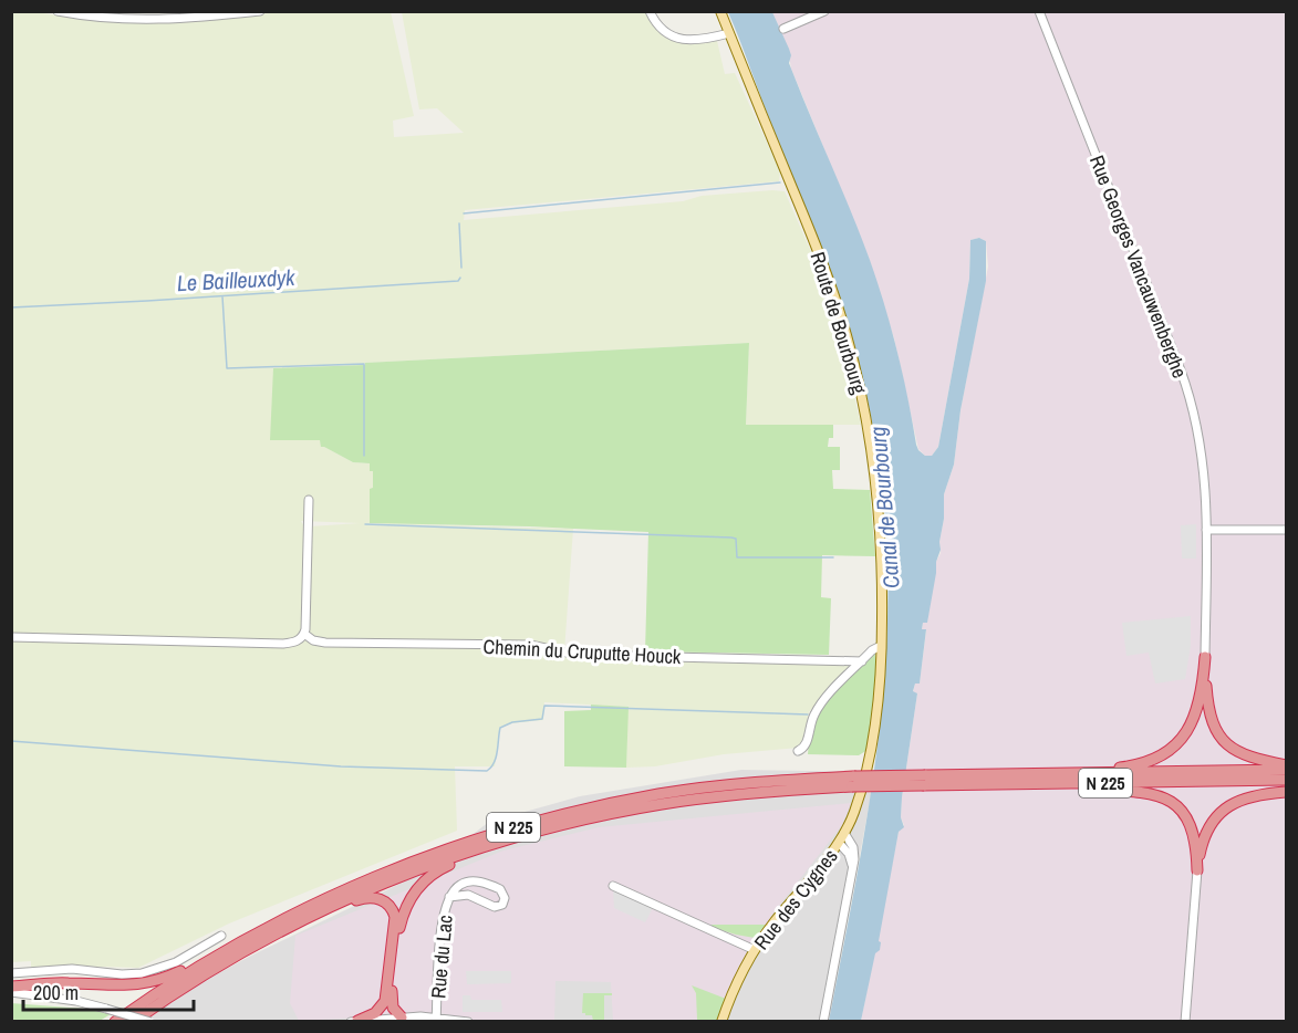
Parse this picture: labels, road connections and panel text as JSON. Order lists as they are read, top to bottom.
{
  "streets": {
    "highway": ["N 225"],
    "main road": ["Route de Bourbourg", "Rue des Cygnes"],
    "street": ["Rue Georges Vancauwenberghe", "Chemin du Cruputte Houck", "Rue du Lac"]
  },
  "crossings": [
    ["Route de Bourbourg", "Rue des Cygnes"]
  ],
  "water": ["Le Bailleuxdyk", "Canal de Bourbourg"],
  "scale_bar": "200 m"
}
